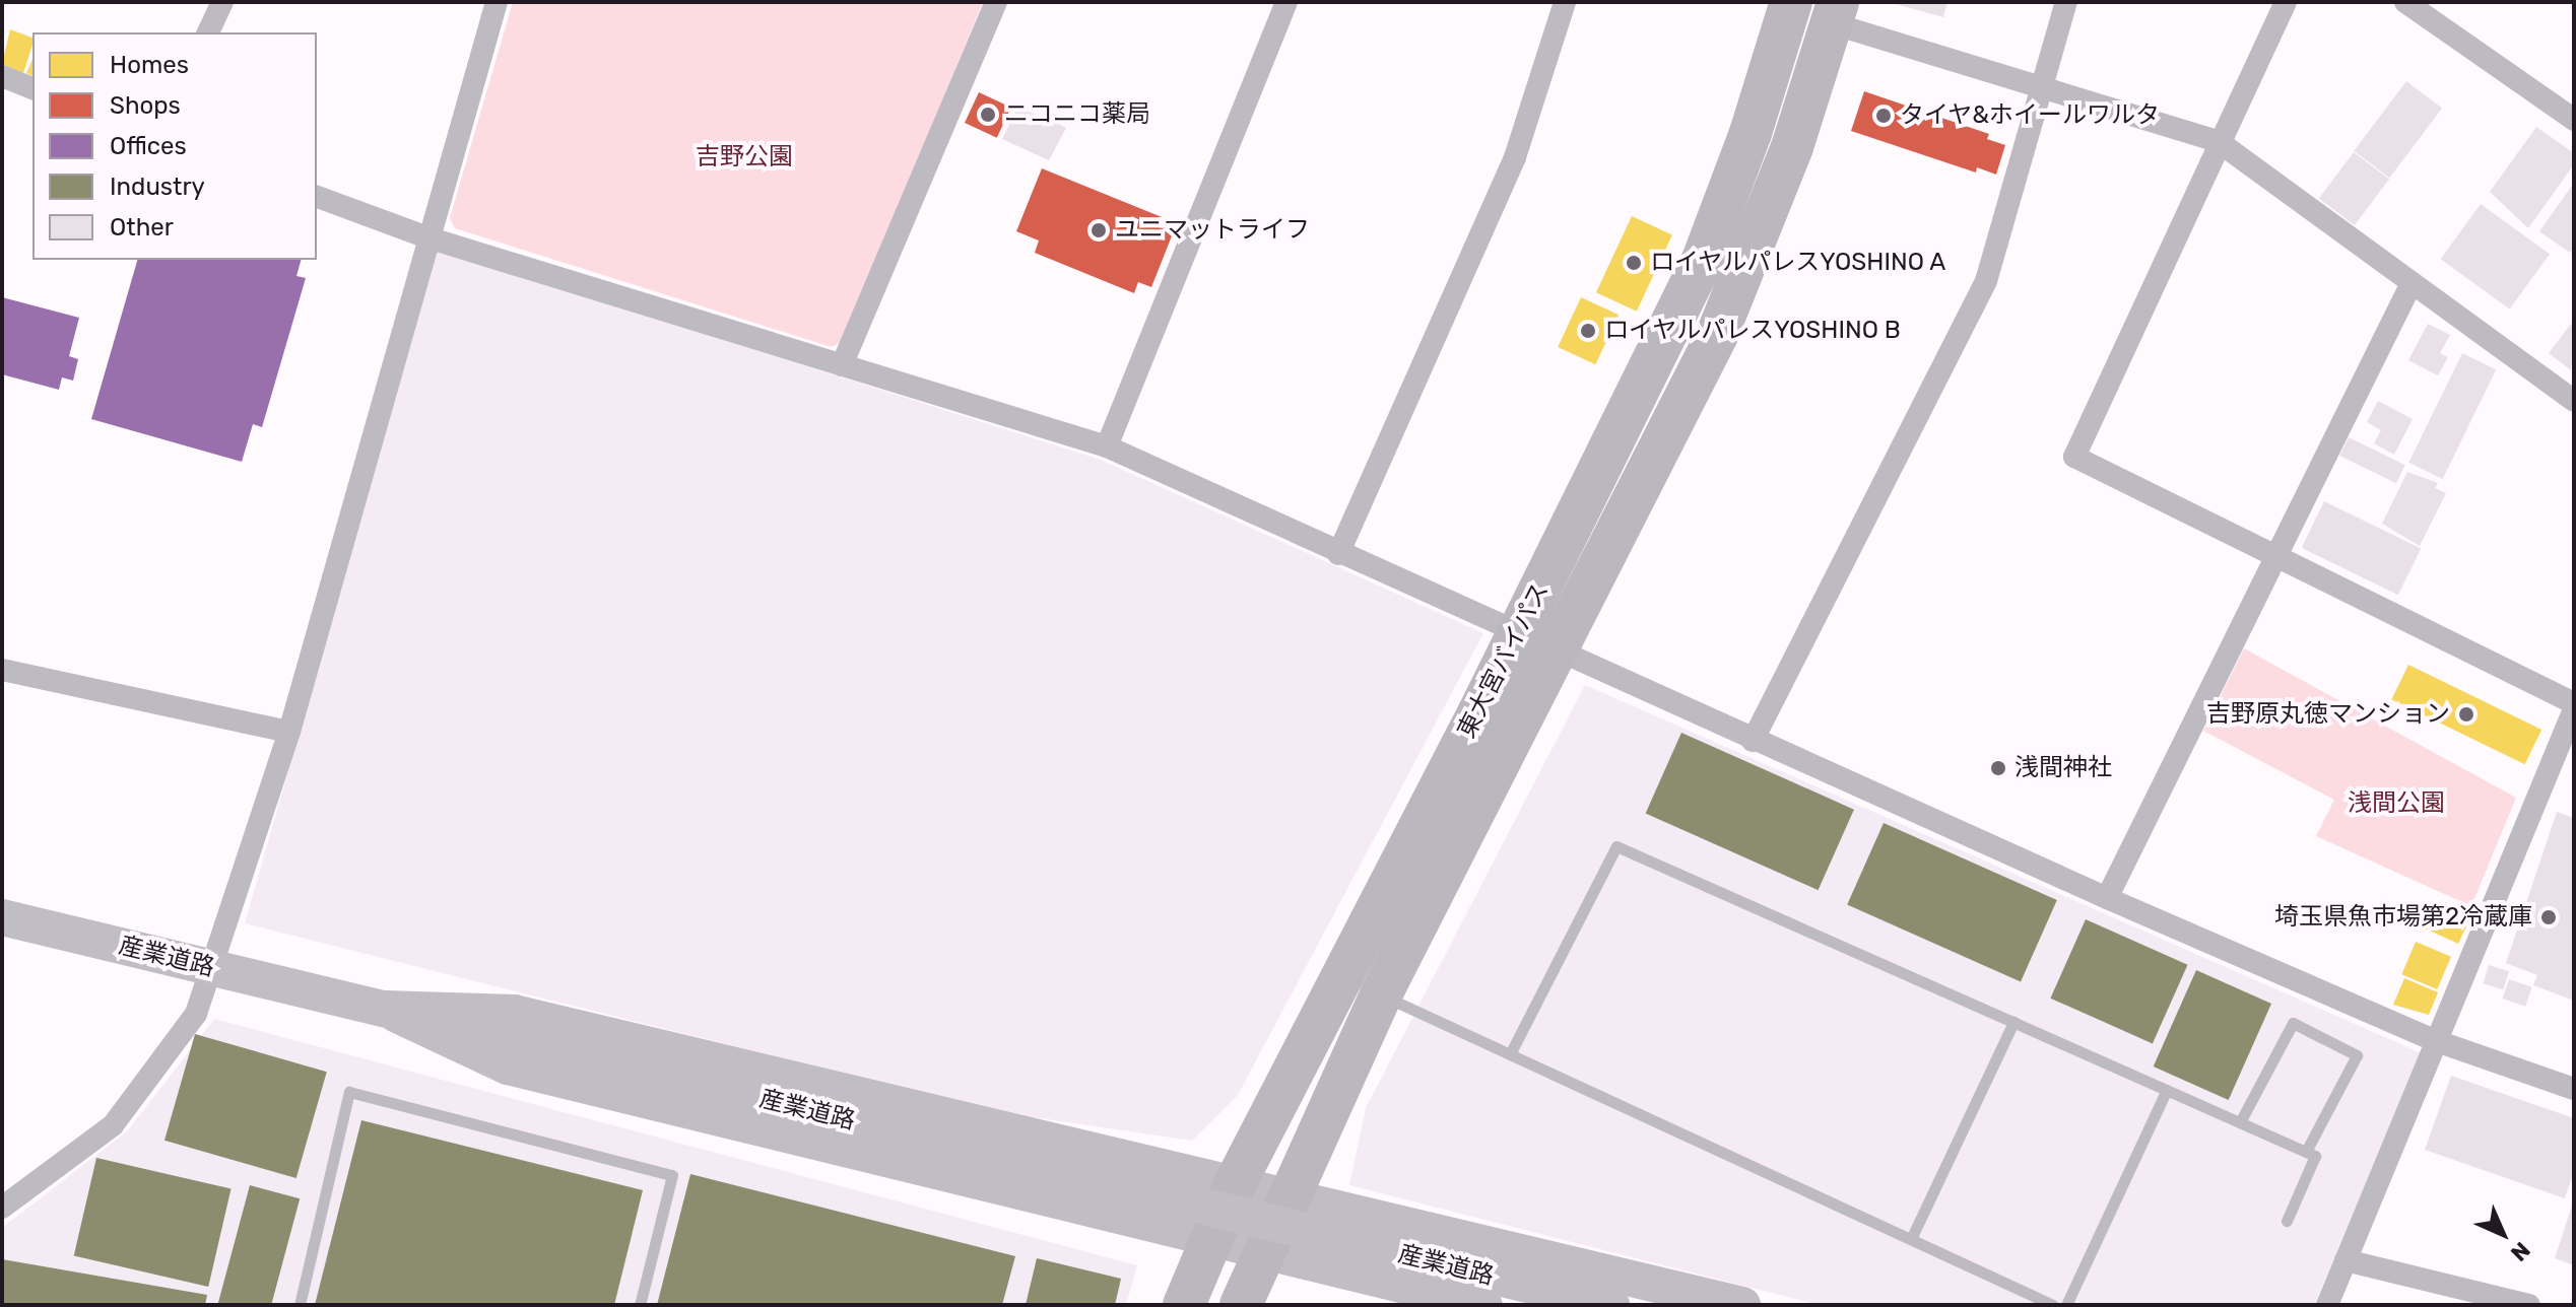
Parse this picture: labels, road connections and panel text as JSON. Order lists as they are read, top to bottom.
{
  "streets": {
    "highway": ["東大宮バイパス"],
    "main road": ["産業道路"]
  },
  "parks": ["吉野公園", "浅間公園"],
  "places": [
    "ニコニコ薬局",
    "タイヤ&ホイールワルタ",
    "ユニマットライフ",
    "ロイヤルパレスYOSHINO A",
    "ロイヤルパレスYOSHINO B",
    "吉野原丸徳マンション",
    "浅間神社",
    "埼玉県魚市場第2冷蔵庫"
  ],
  "legend": [
    "Homes",
    "Shops",
    "Offices",
    "Industry",
    "Other"
  ],
  "north": "bottom right"
}
